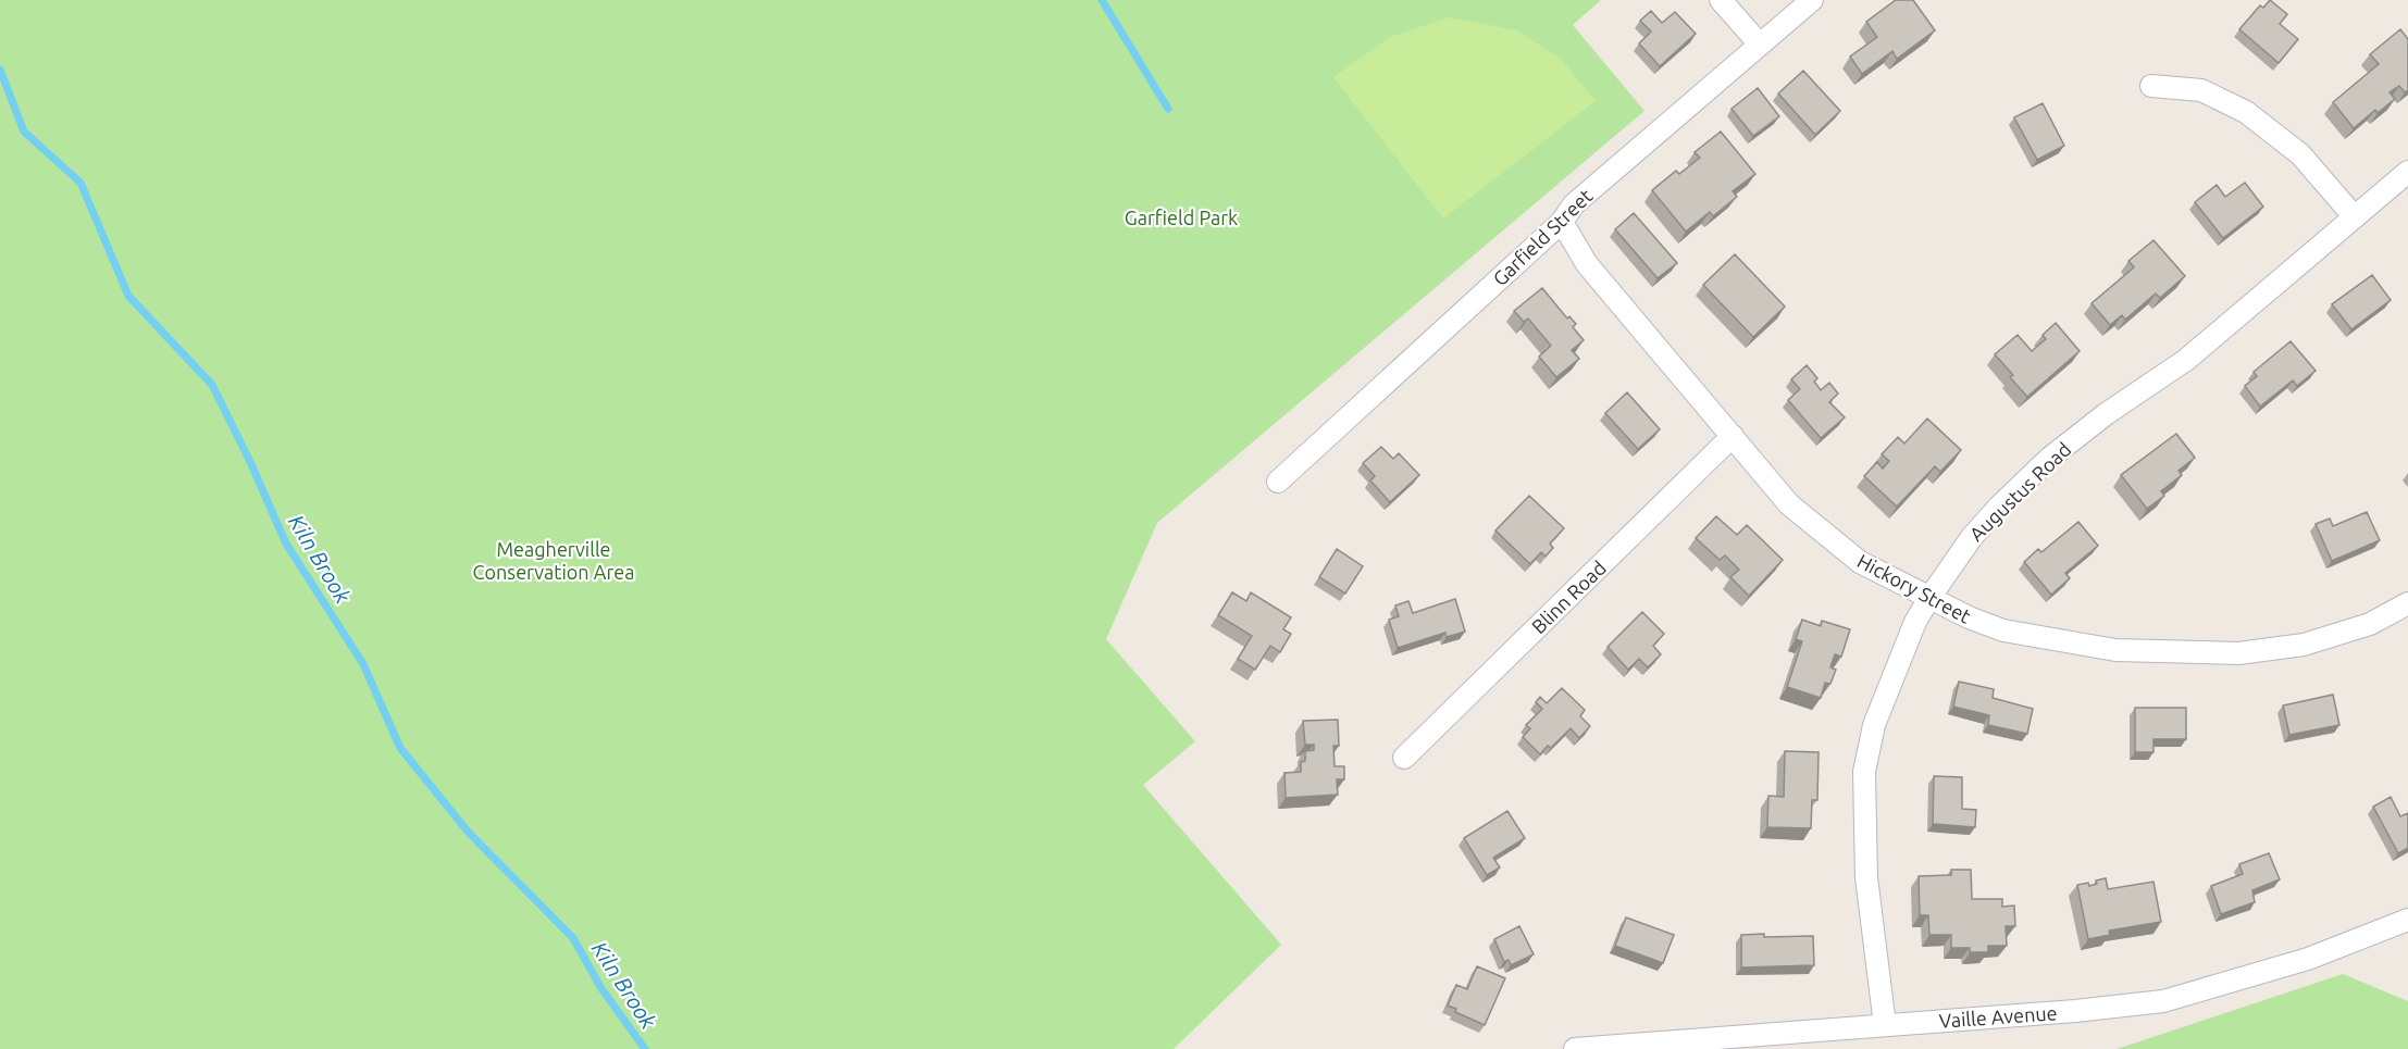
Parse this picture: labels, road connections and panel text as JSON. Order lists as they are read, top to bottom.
{
  "streets": {
    "street": [
      "Garfield Street",
      "Augustus Road",
      "Hickory Street",
      "Blinn Road",
      "Vaille Avenue"
    ]
  },
  "crossings": [
    ["Garfield Street", "Hickory Street"],
    ["Augustus Road", "Hickory Street"],
    ["Augustus Road", "Vaille Avenue"],
    ["Hickory Street", "Blinn Road"]
  ],
  "water": ["Kiln Brook"],
  "parks": ["Garfield Park", "Meagherville Conservation Area"]
}
